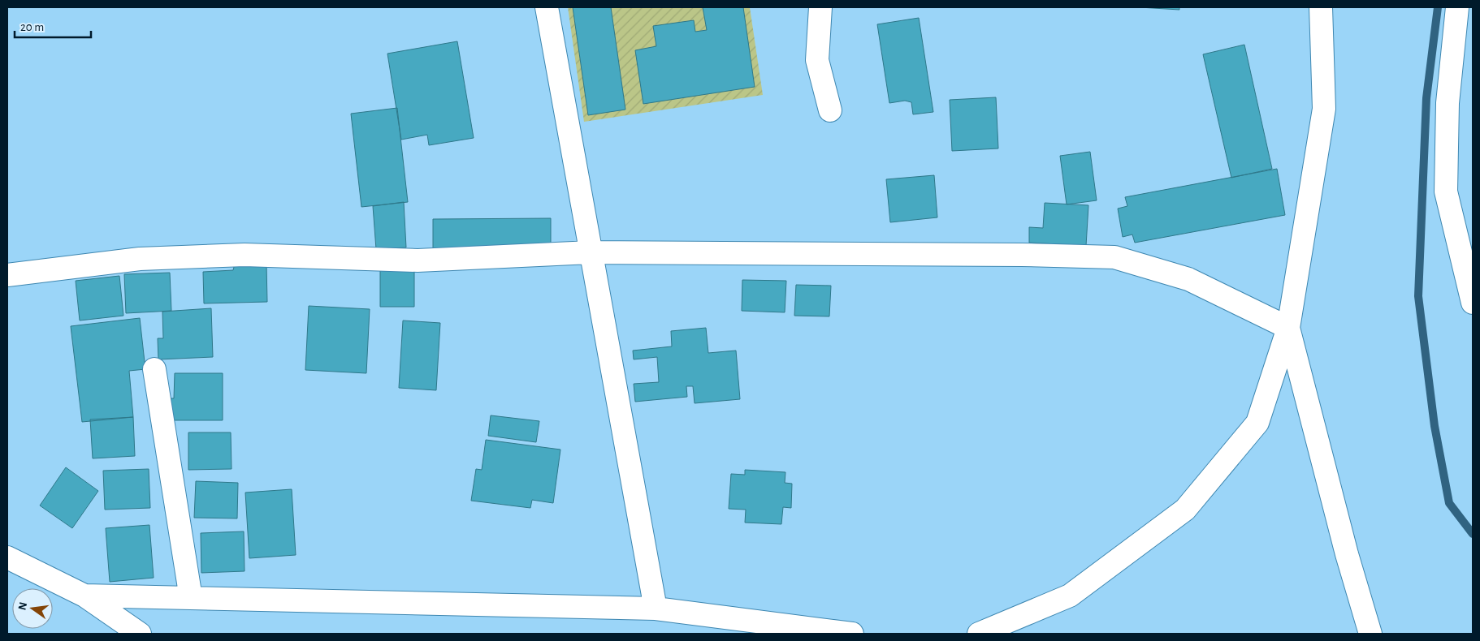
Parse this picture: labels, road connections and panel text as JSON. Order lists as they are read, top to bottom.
{
  "scale_bar": "20 m",
  "north": "left"
}
